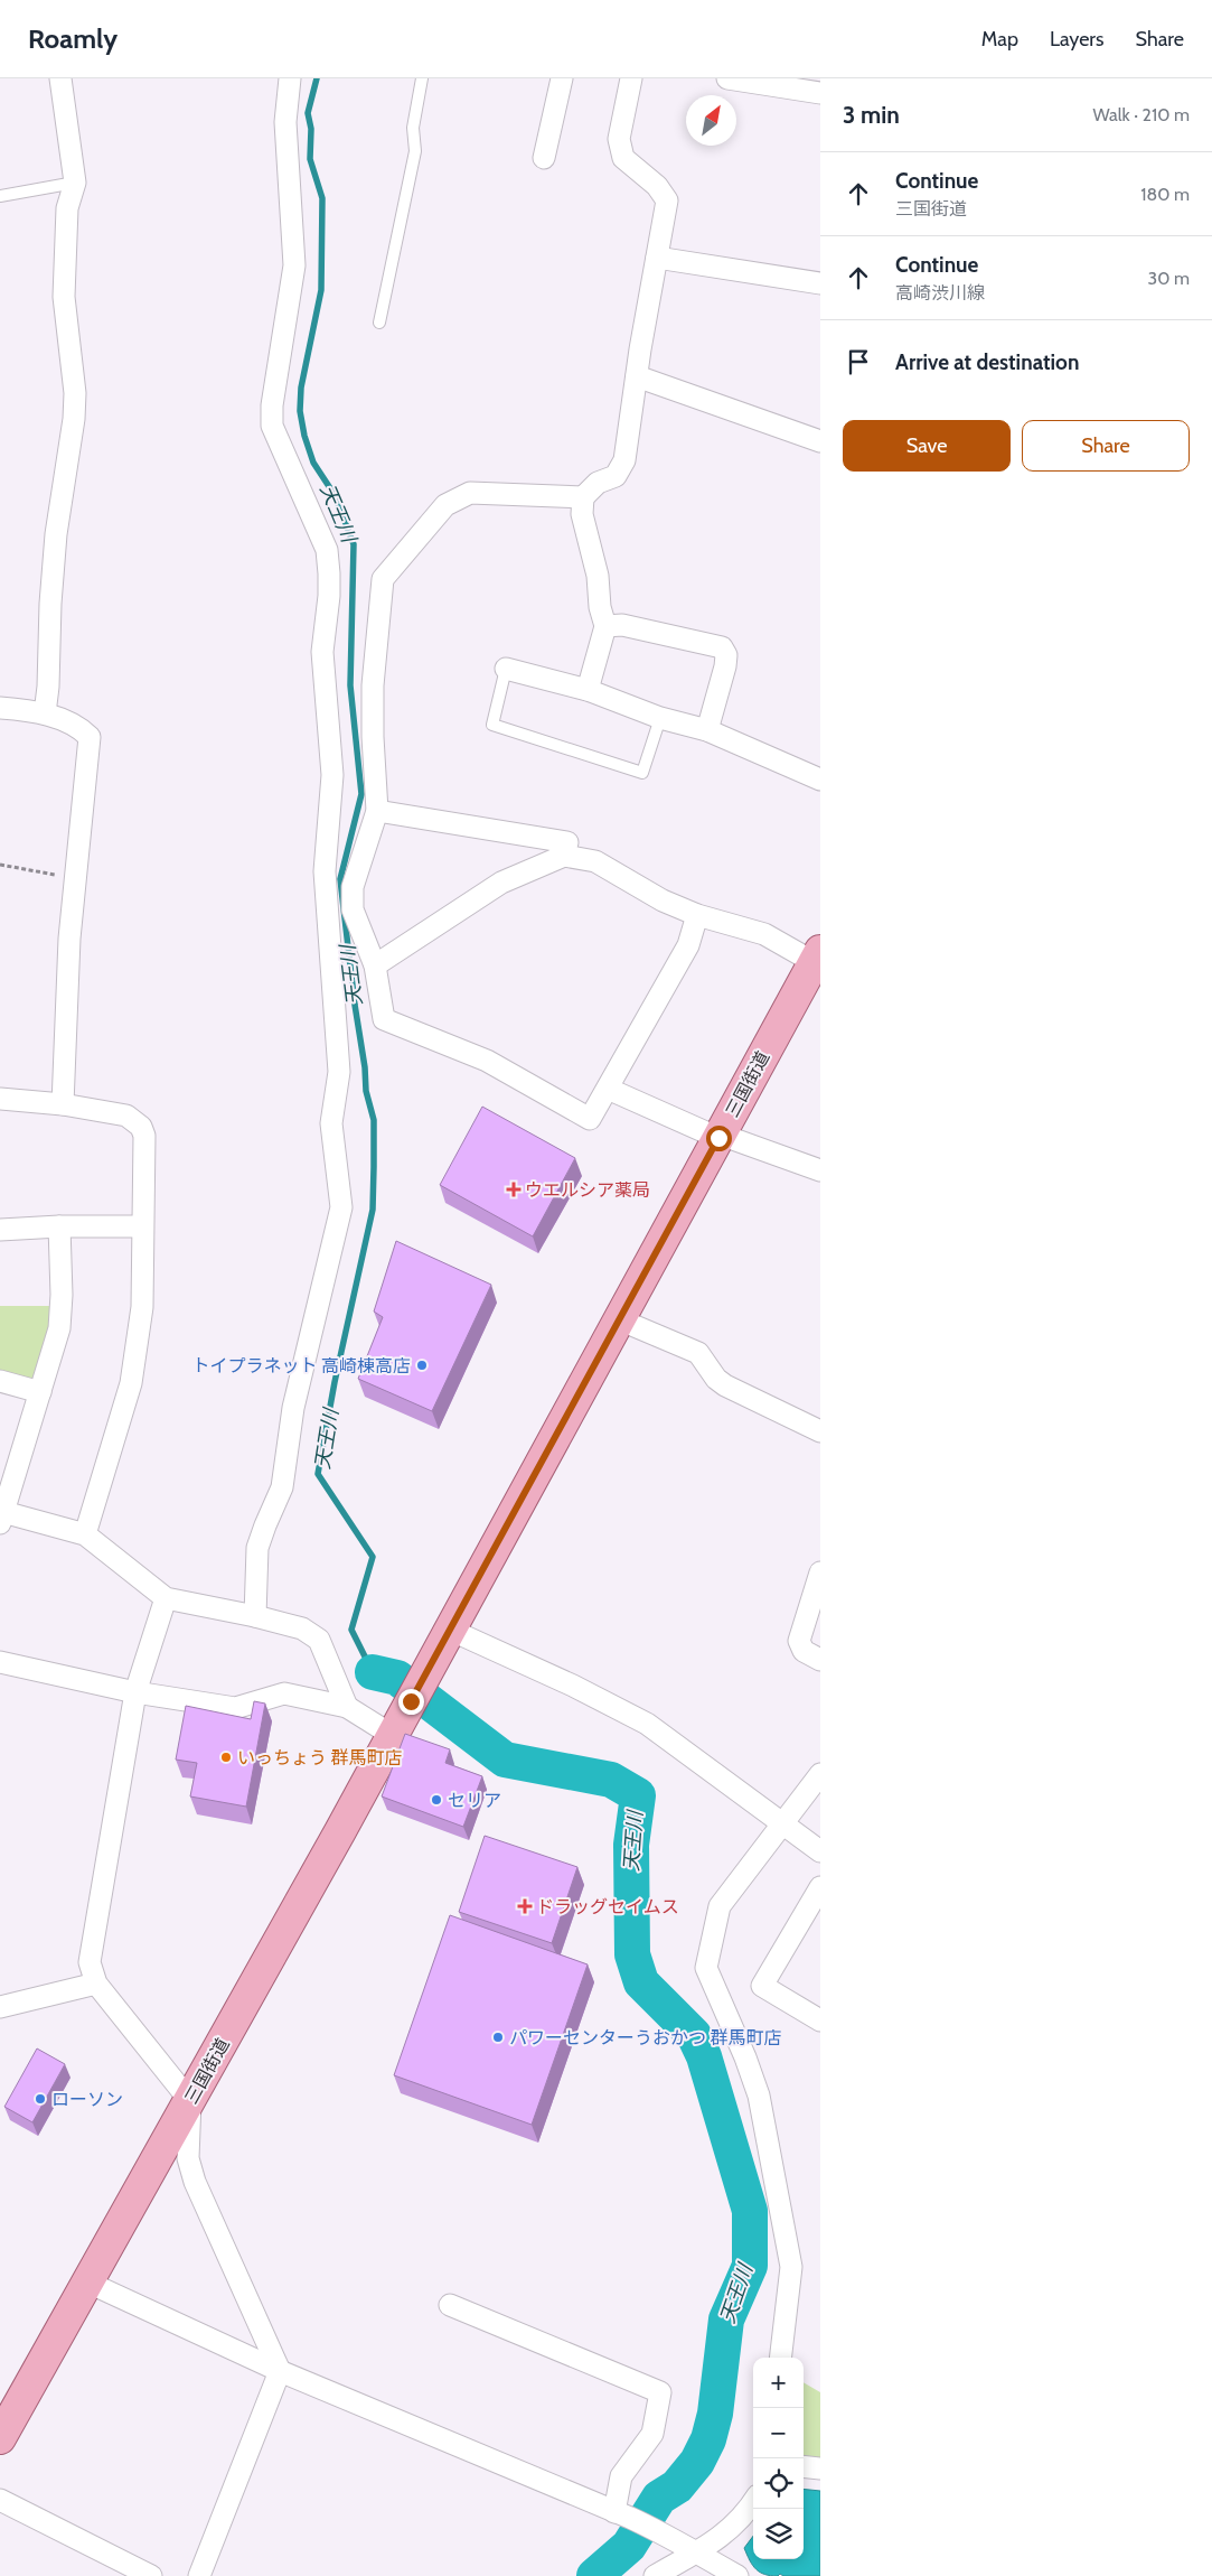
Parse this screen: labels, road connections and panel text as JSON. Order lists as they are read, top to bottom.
{
  "streets": {
    "main road": ["三国街道"]
  },
  "water": ["天王川"],
  "places": {
    "health": ["ウエルシア薬局", "ドラッグセイムス"],
    "other": [
      "トイプラネット 高崎棟高店",
      "いっちょう 群馬町店",
      "セリア",
      "パワーセンターうおかつ 群馬町店",
      "ローソン"
    ]
  },
  "north": "top right",
  "page": {
    "header": "Roamly",
    "nav": ["Map", "Layers", "Share"],
    "heading": ["3 min", "Walk · 210 m"],
    "list": [
      ["Continue", "三国街道", "180 m"],
      ["Continue", "高崎渋川線", "30 m"],
      "Arrive at destination"
    ],
    "buttons": ["Save", "Share"],
    "map_buttons": ["+", "−"]
  }
}
